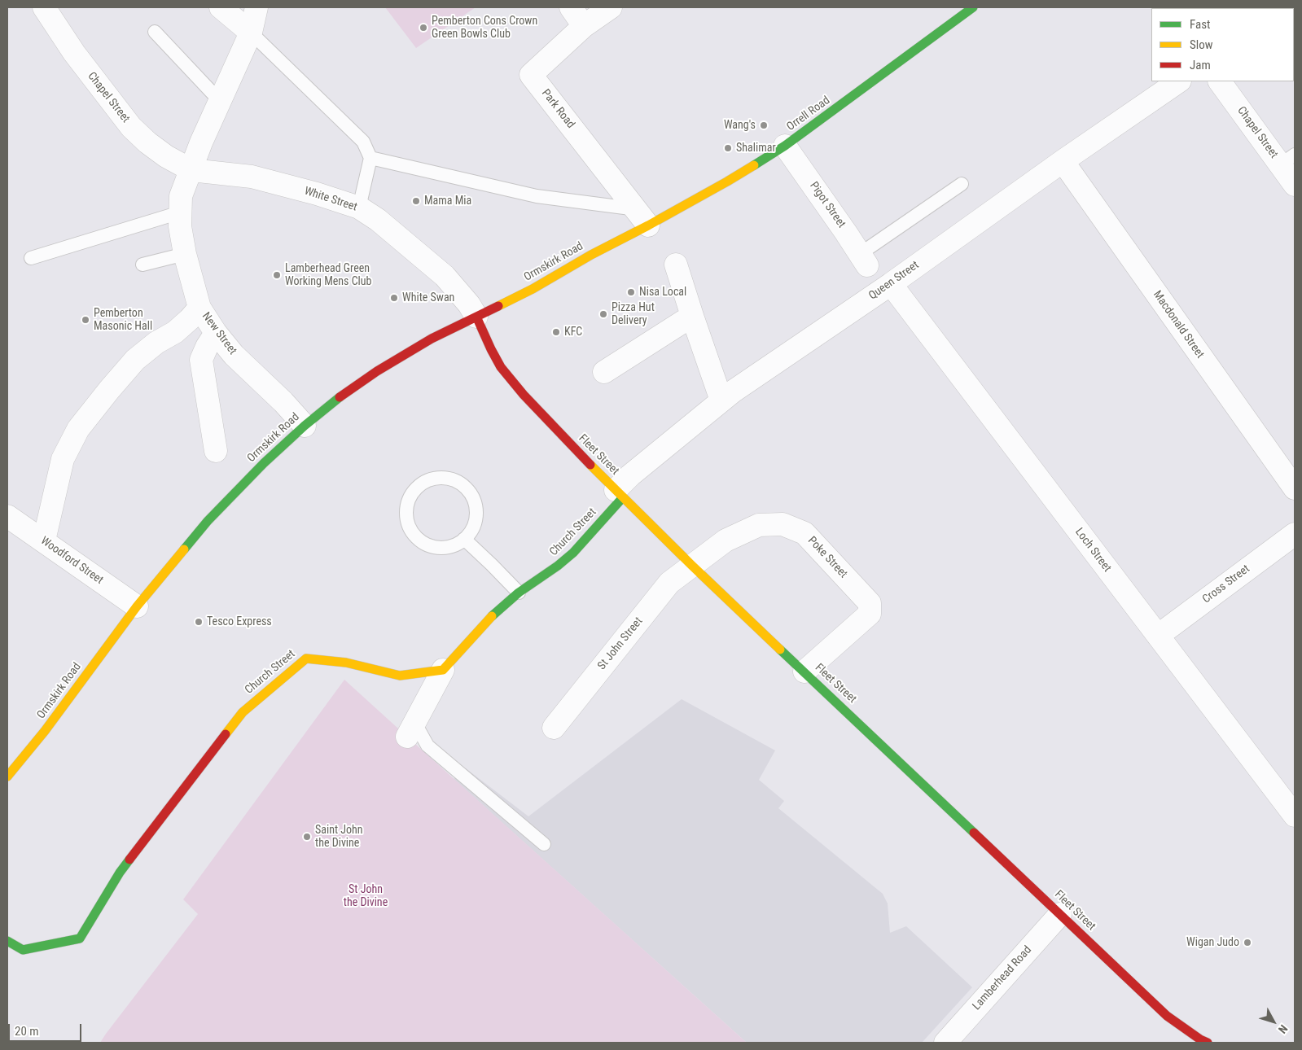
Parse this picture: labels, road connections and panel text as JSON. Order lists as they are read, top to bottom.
{
  "streets": {
    "main road": [
      "Orrell Road",
      "Ormskirk Road",
      "Fleet Street",
      "Church Street"
    ],
    "street": [
      "Chapel Street",
      "Park Road",
      "White Street",
      "Pigot Street",
      "Queen Street",
      "Macdonald Street",
      "New Street",
      "Loch Street",
      "Poke Street",
      "Woodford Street",
      "Cross Street",
      "St John Street",
      "Lamberhead Road"
    ]
  },
  "crossings": [
    ["Chapel Street", "White Street"],
    ["Chapel Street", "New Street"],
    ["Park Road", "Orrell Road"],
    ["Park Road", "Ormskirk Road"],
    ["Orrell Road", "Pigot Street"],
    ["Orrell Road", "Ormskirk Road"],
    ["White Street", "Ormskirk Road"],
    ["White Street", "New Street"],
    ["White Street", "Fleet Street"],
    ["Ormskirk Road", "New Street"],
    ["Ormskirk Road", "Fleet Street"],
    ["Ormskirk Road", "Woodford Street"],
    ["Queen Street", "Macdonald Street"],
    ["Queen Street", "Fleet Street"],
    ["Queen Street", "Church Street"],
    ["Queen Street", "Loch Street"],
    ["Fleet Street", "Church Street"],
    ["Fleet Street", "Poke Street"],
    ["Fleet Street", "St John Street"],
    ["Fleet Street", "Lamberhead Road"],
    ["Loch Street", "Cross Street"],
    ["Poke Street", "St John Street"]
  ],
  "parks": ["St John the Divine"],
  "places": [
    "Pemberton Cons Crown Green Bowls Club",
    "Wang's",
    "Shalimar",
    "Mama Mia",
    "Lamberhead Green Working Mens Club",
    "Nisa Local",
    "White Swan",
    "Pizza Hut Delivery",
    "Pemberton Masonic Hall",
    "KFC",
    "Tesco Express",
    "Saint John the Divine",
    "Wigan Judo"
  ],
  "legend": ["Fast", "Slow", "Jam"],
  "scale_bar": "20 m",
  "north": "bottom right"
}
